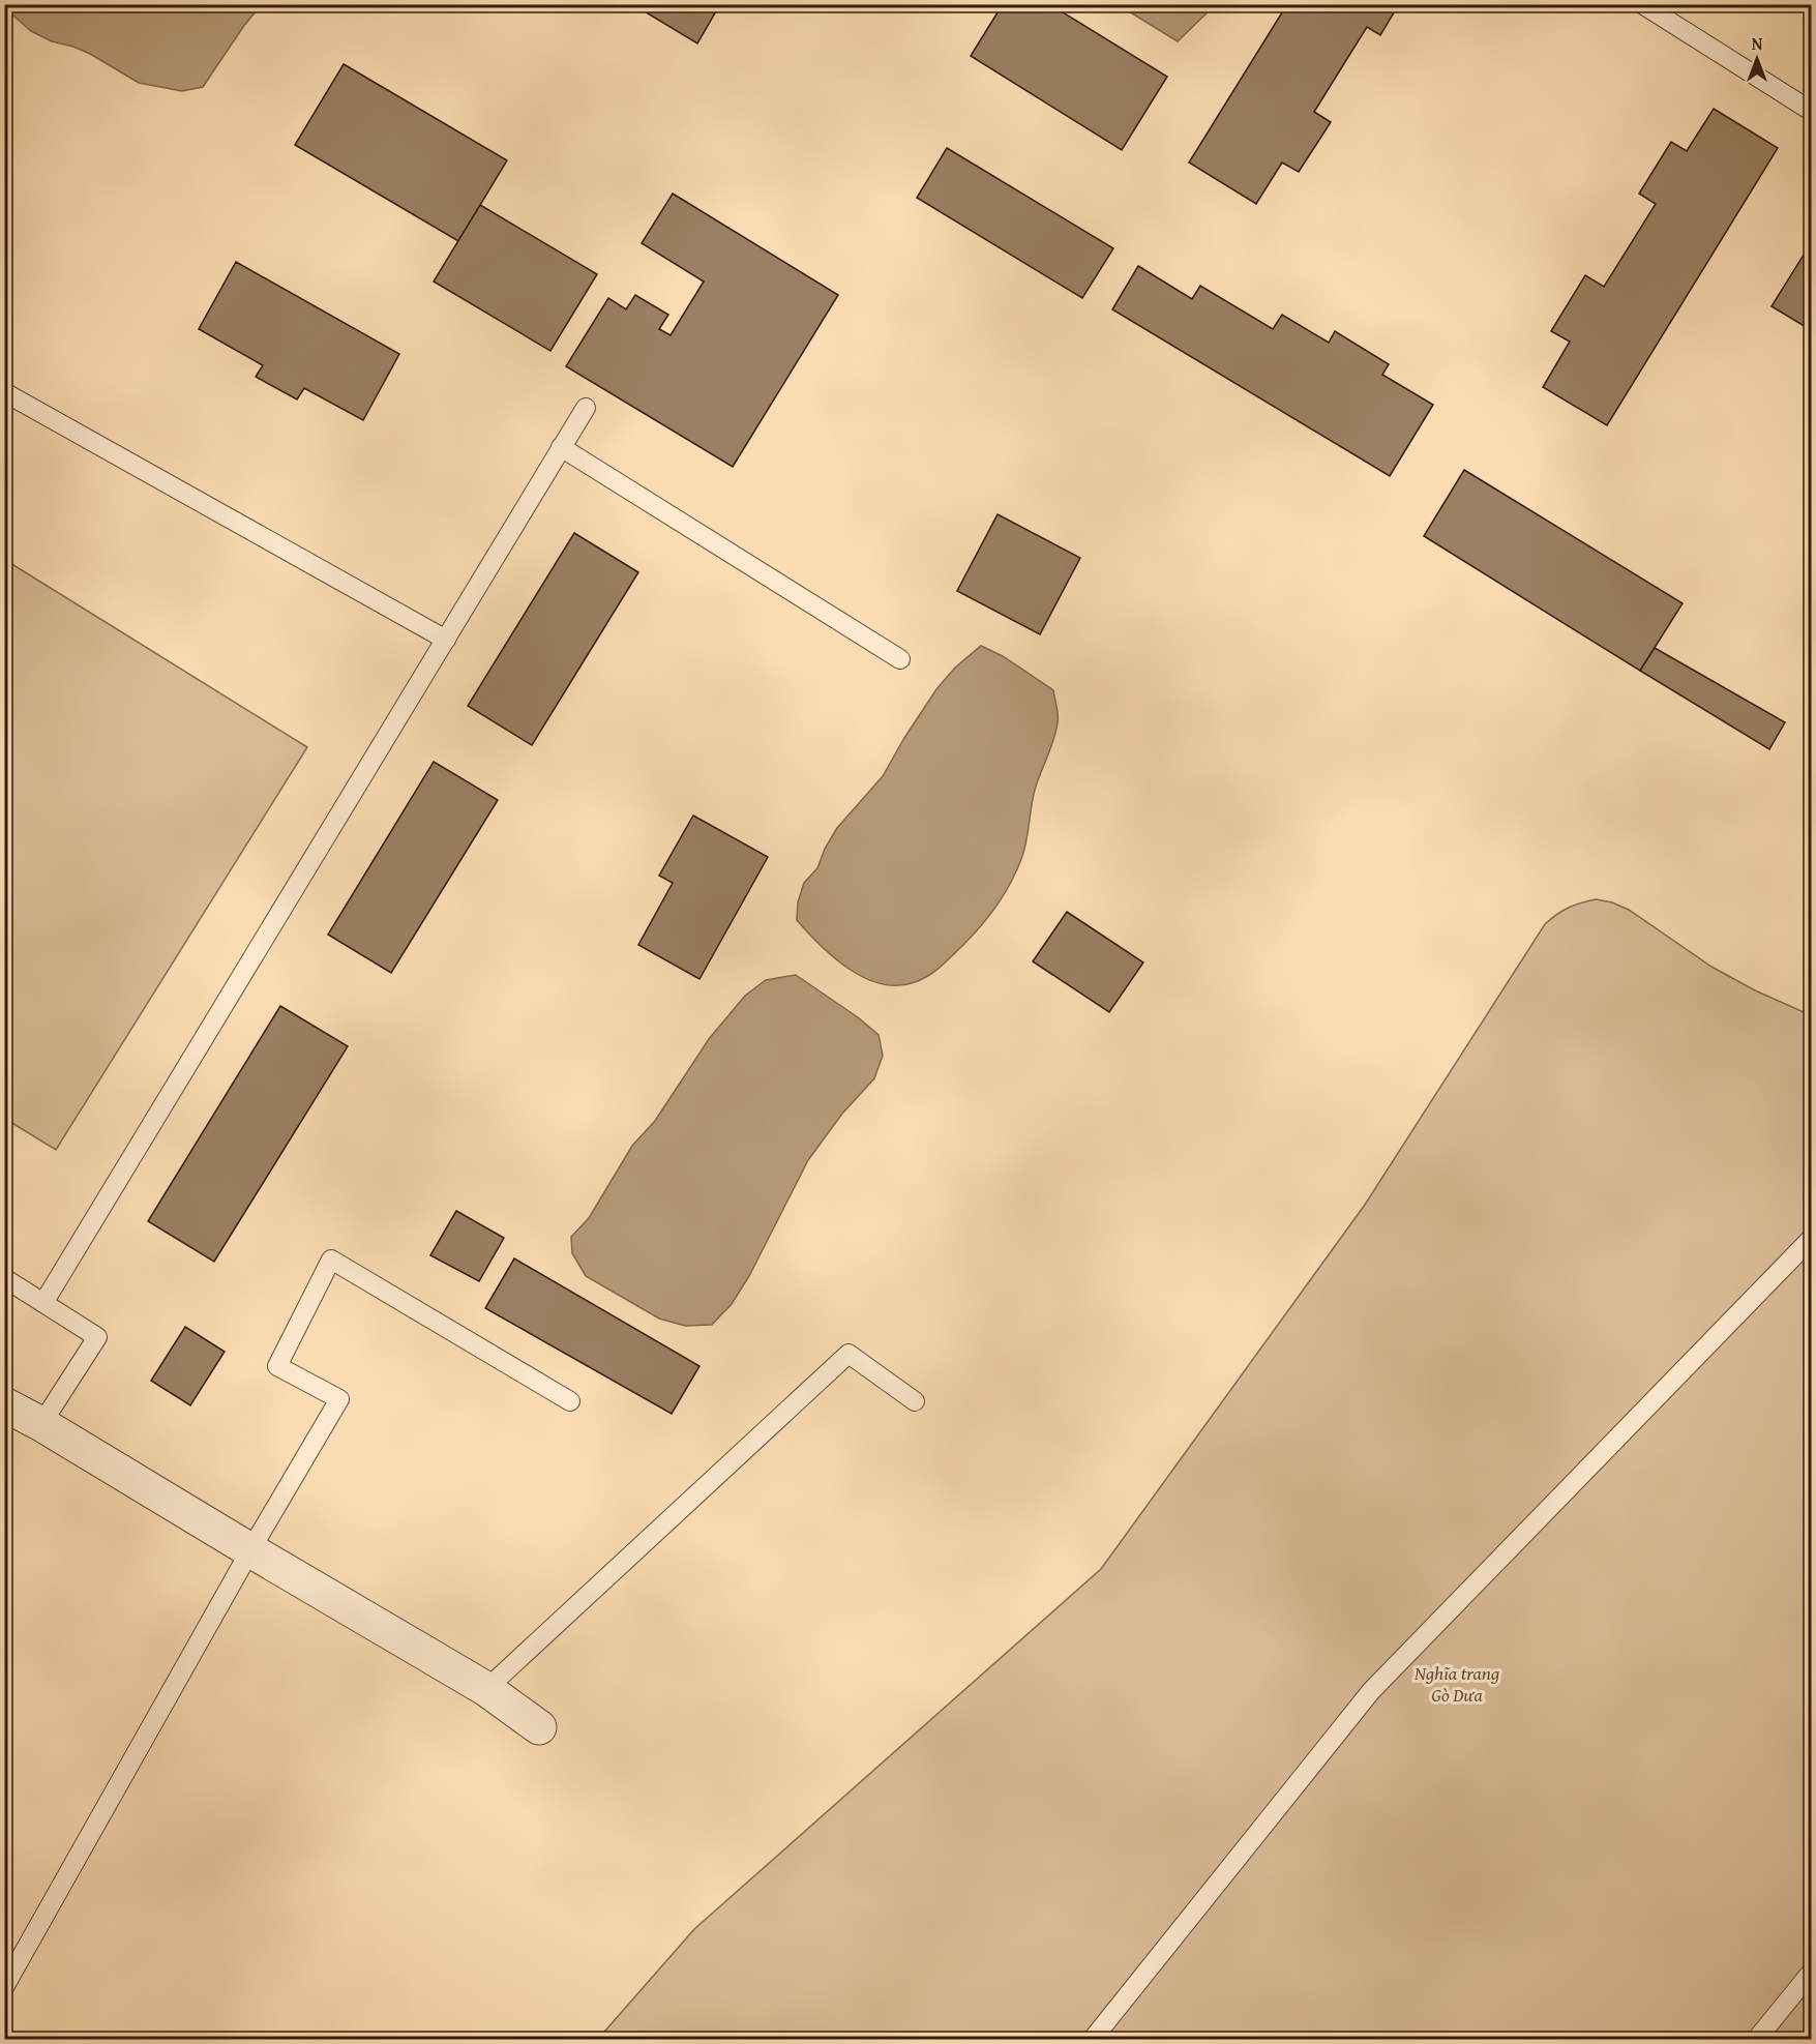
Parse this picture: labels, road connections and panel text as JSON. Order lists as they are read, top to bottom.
{
  "parks": ["Nghĩa trang Gò Dưa"],
  "north": "top"
}
